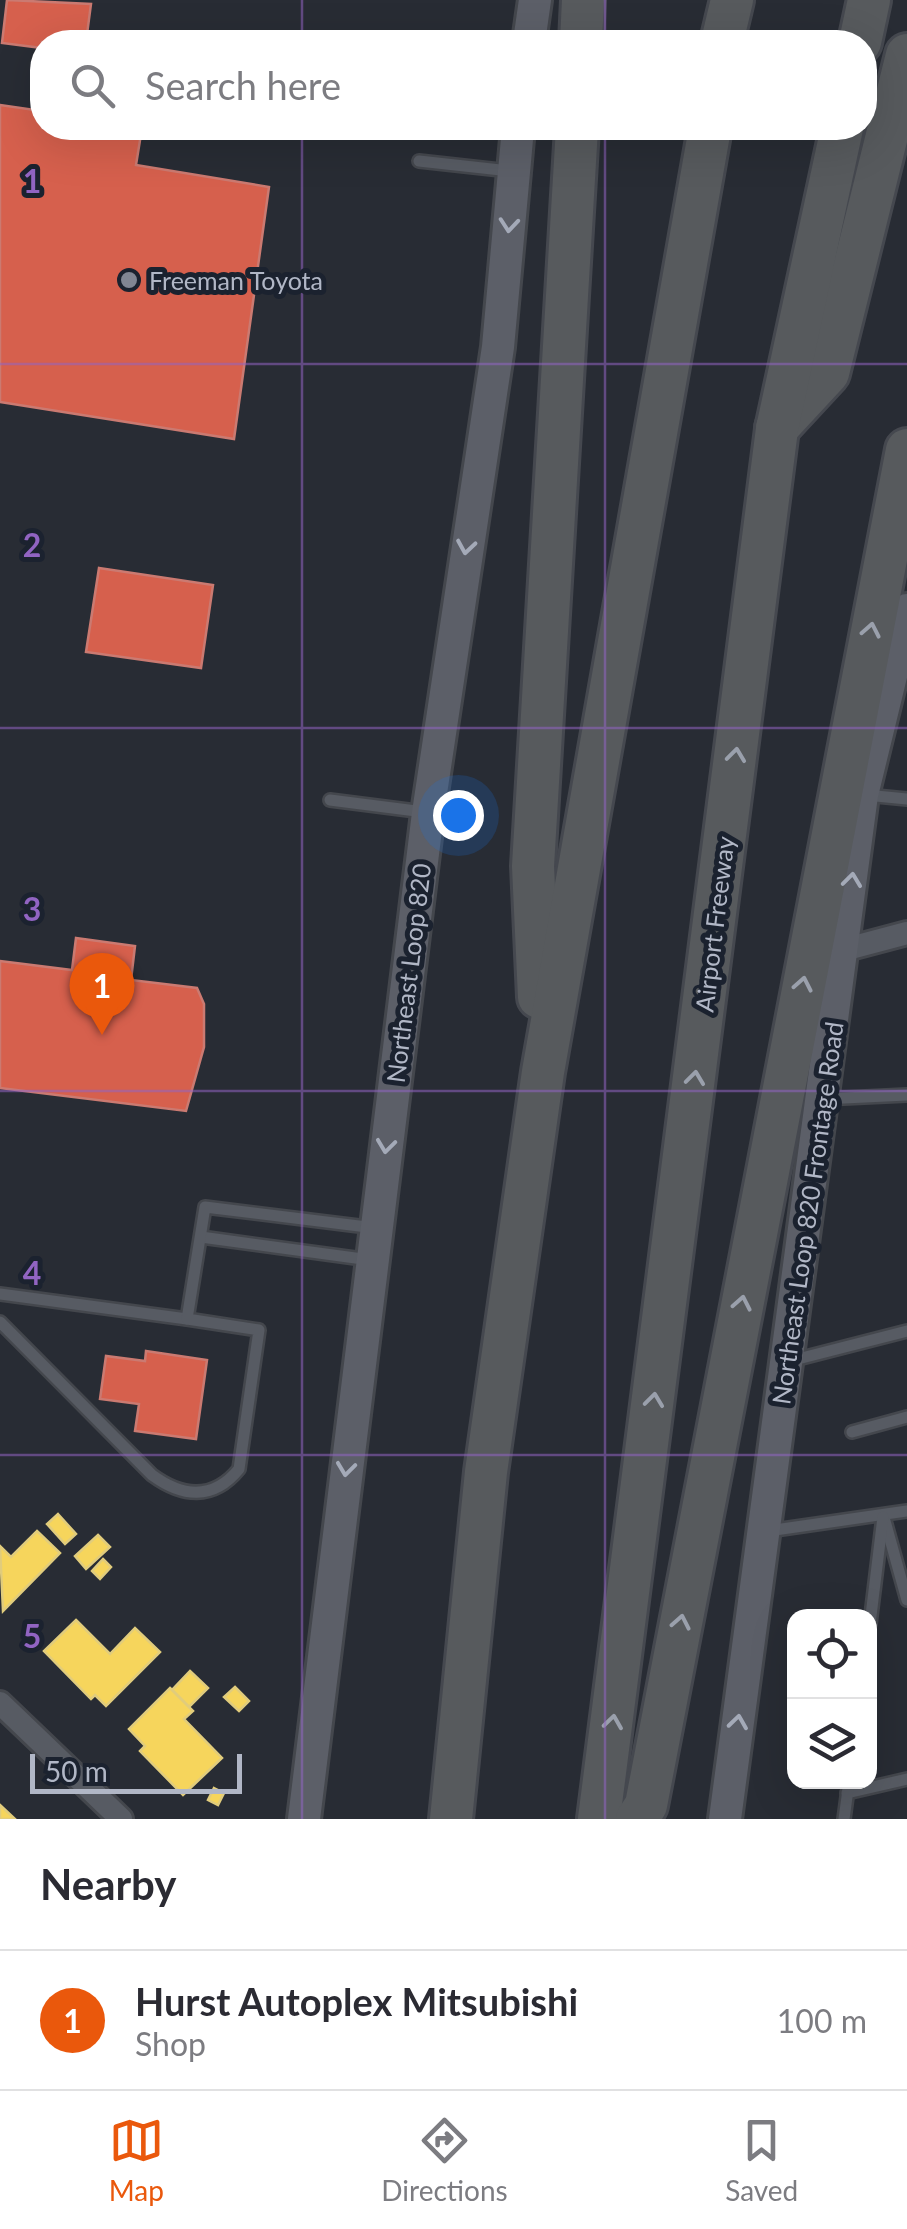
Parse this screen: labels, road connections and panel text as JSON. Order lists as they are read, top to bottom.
{
  "streets": {
    "highway": ["Airport Freeway"],
    "main road": ["Northeast Loop 820", "Northeast Loop 820 Frontage Road"]
  },
  "one_way": ["Northeast Loop 820", "Northeast Loop 820 Frontage Road"],
  "places": ["Freeman Toyota"],
  "scale_bar": "50 m",
  "page": {
    "search": "Search here",
    "pins": "1",
    "scale": "50 m",
    "heading": "Nearby",
    "list": [
      {
        "mark": "1",
        "name": "Hurst Autoplex Mitsubishi",
        "note": "Shop",
        "value": "100 m"
      }
    ],
    "nav": ["Map", "Directions", "Saved"]
  },
  "grid": {
    "rows": [
      "1",
      "2",
      "3",
      "4",
      "5"
    ]
  }
}
